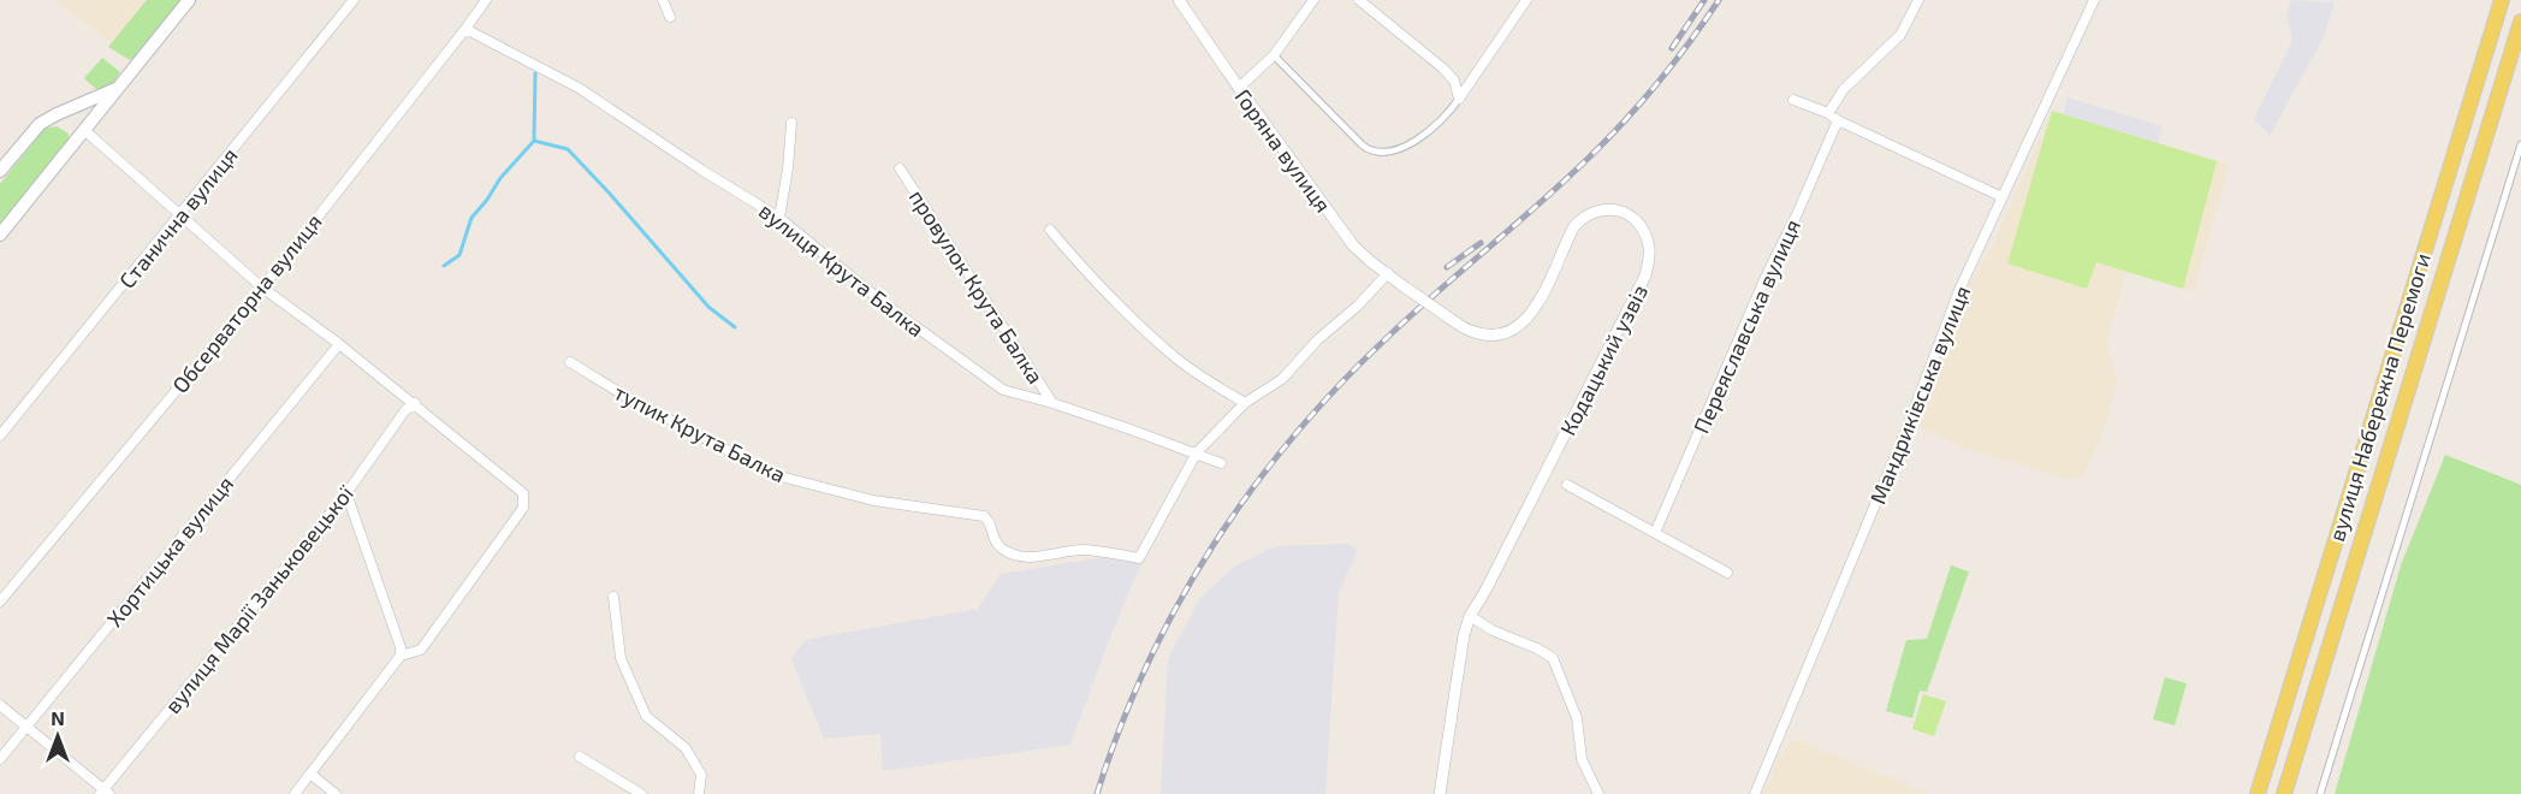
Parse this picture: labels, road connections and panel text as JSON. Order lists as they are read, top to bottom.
{
  "streets": {
    "main road": ["вулиця Набережна Перемоги"],
    "street": [
      "Горяна вулиця",
      "Станична вулиця",
      "вулиця Крута Балка",
      "провулок Крута Балка",
      "Обсерваторна вулиця",
      "Переяславська вулиця",
      "Кодацький узвіз",
      "Мандриківська вулиця",
      "тупик Крута Балка",
      "Хортицька вулиця",
      "вулиця Марії Заньковецької"
    ]
  },
  "crossings": [
    ["Горяна вулиця", "Кодацький узвіз"],
    ["вулиця Крута Балка", "провулок Крута Балка"],
    ["вулиця Крута Балка", "Обсерваторна вулиця"],
    ["вулиця Крута Балка", "тупик Крута Балка"]
  ],
  "north": "top"
}
